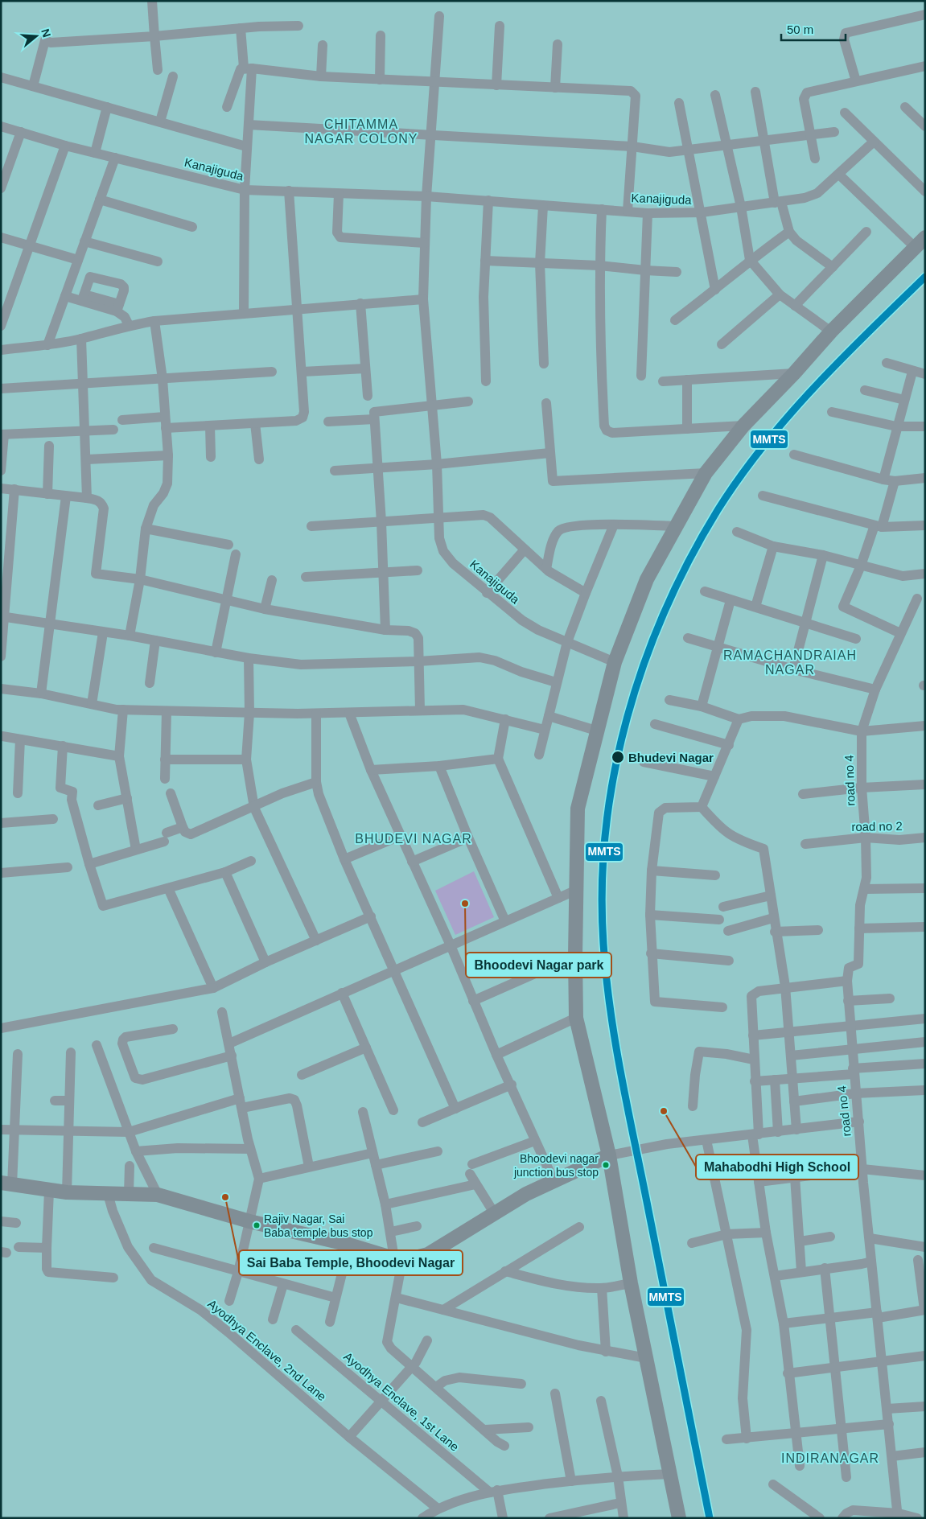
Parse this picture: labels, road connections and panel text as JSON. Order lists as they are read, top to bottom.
{
  "streets": {
    "street": [
      "Kanajiguda",
      "road no 4",
      "road no 2",
      "Ayodhya Enclave, 2nd Lane",
      "Ayodhya Enclave, 1st Lane"
    ]
  },
  "crossings": [
    ["road no 4", "road no 2"]
  ],
  "districts": [
    "CHITAMMA NAGAR COLONY",
    "RAMACHANDRAIAH NAGAR",
    "BHUDEVI NAGAR",
    "INDIRANAGAR"
  ],
  "places": [
    "Bhudevi Nagar",
    "Bhoodevi Nagar park",
    "Mahabodhi High School",
    "Bhoodevi nagar junction bus stop",
    "Sai Baba Temple, Bhoodevi Nagar",
    "Rajiv Nagar, Sai Baba temple bus stop"
  ],
  "lines": ["transit line MMTS"],
  "scale_bar": "50 m",
  "north": "right"
}
